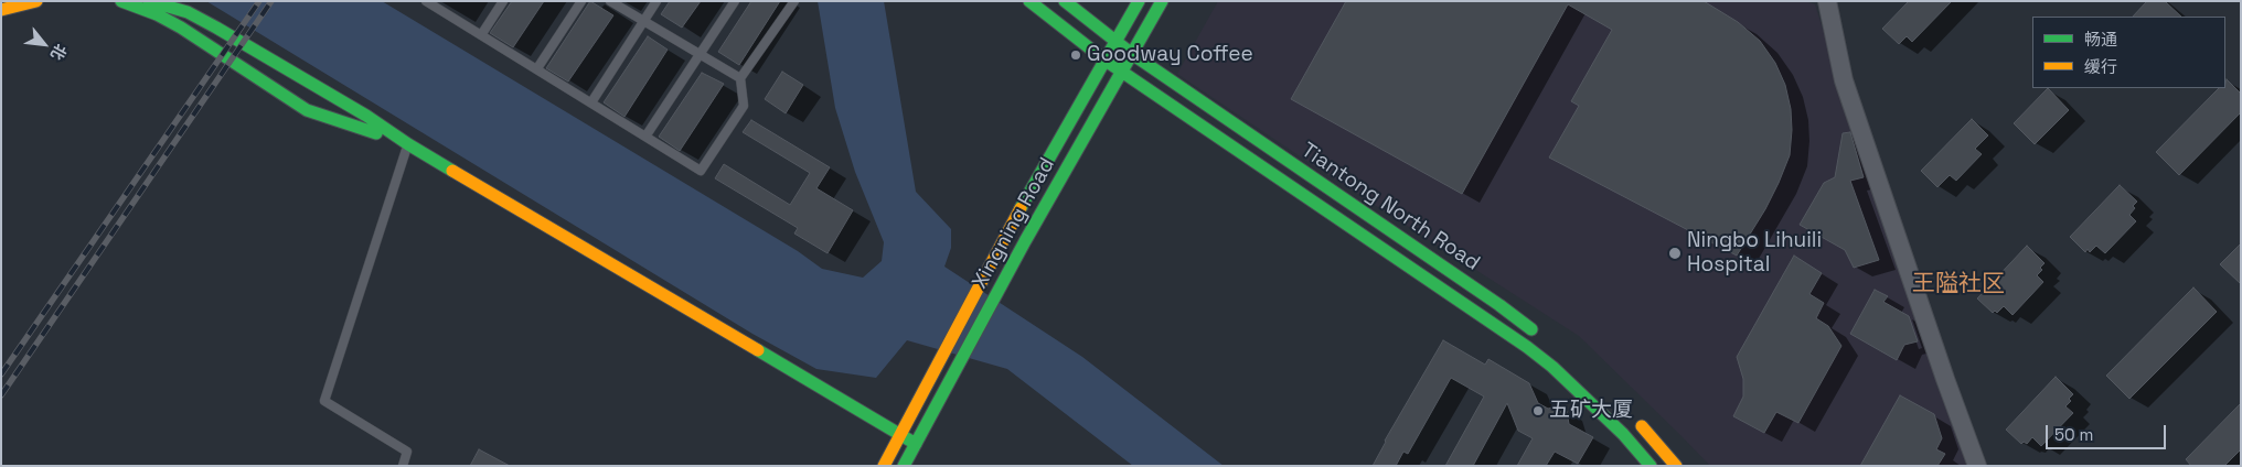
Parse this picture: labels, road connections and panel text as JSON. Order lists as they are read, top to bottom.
{
  "streets": {
    "main road": ["Tiantong North Road", "Xingning Road"]
  },
  "crossings": [
    ["Tiantong North Road", "Xingning Road"]
  ],
  "districts": ["王隘社区"],
  "places": ["Goodway Coffee", "Ningbo Lihuili Hospital", "五矿大厦"],
  "legend": ["畅通", "缓行"],
  "scale_bar": "50 m",
  "north": "bottom right"
}
